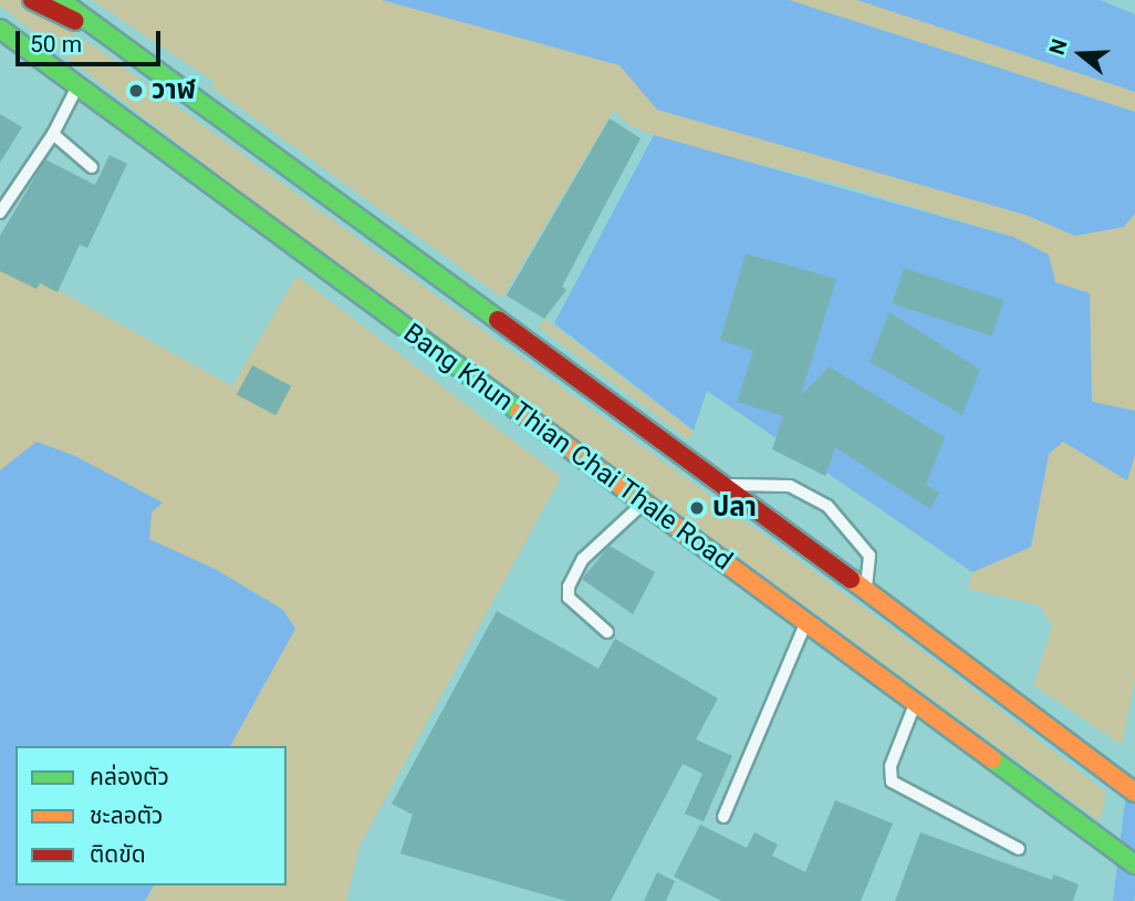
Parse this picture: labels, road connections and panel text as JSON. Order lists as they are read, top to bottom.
{
  "streets": {
    "main road": ["Bang Khun Thian Chai Thale Road"]
  },
  "places": ["วาฬ", "ปลา"],
  "legend": ["คล่องตัว", "ชะลอตัว", "ติดขัด"],
  "scale_bar": "50 m",
  "north": "left"
}
